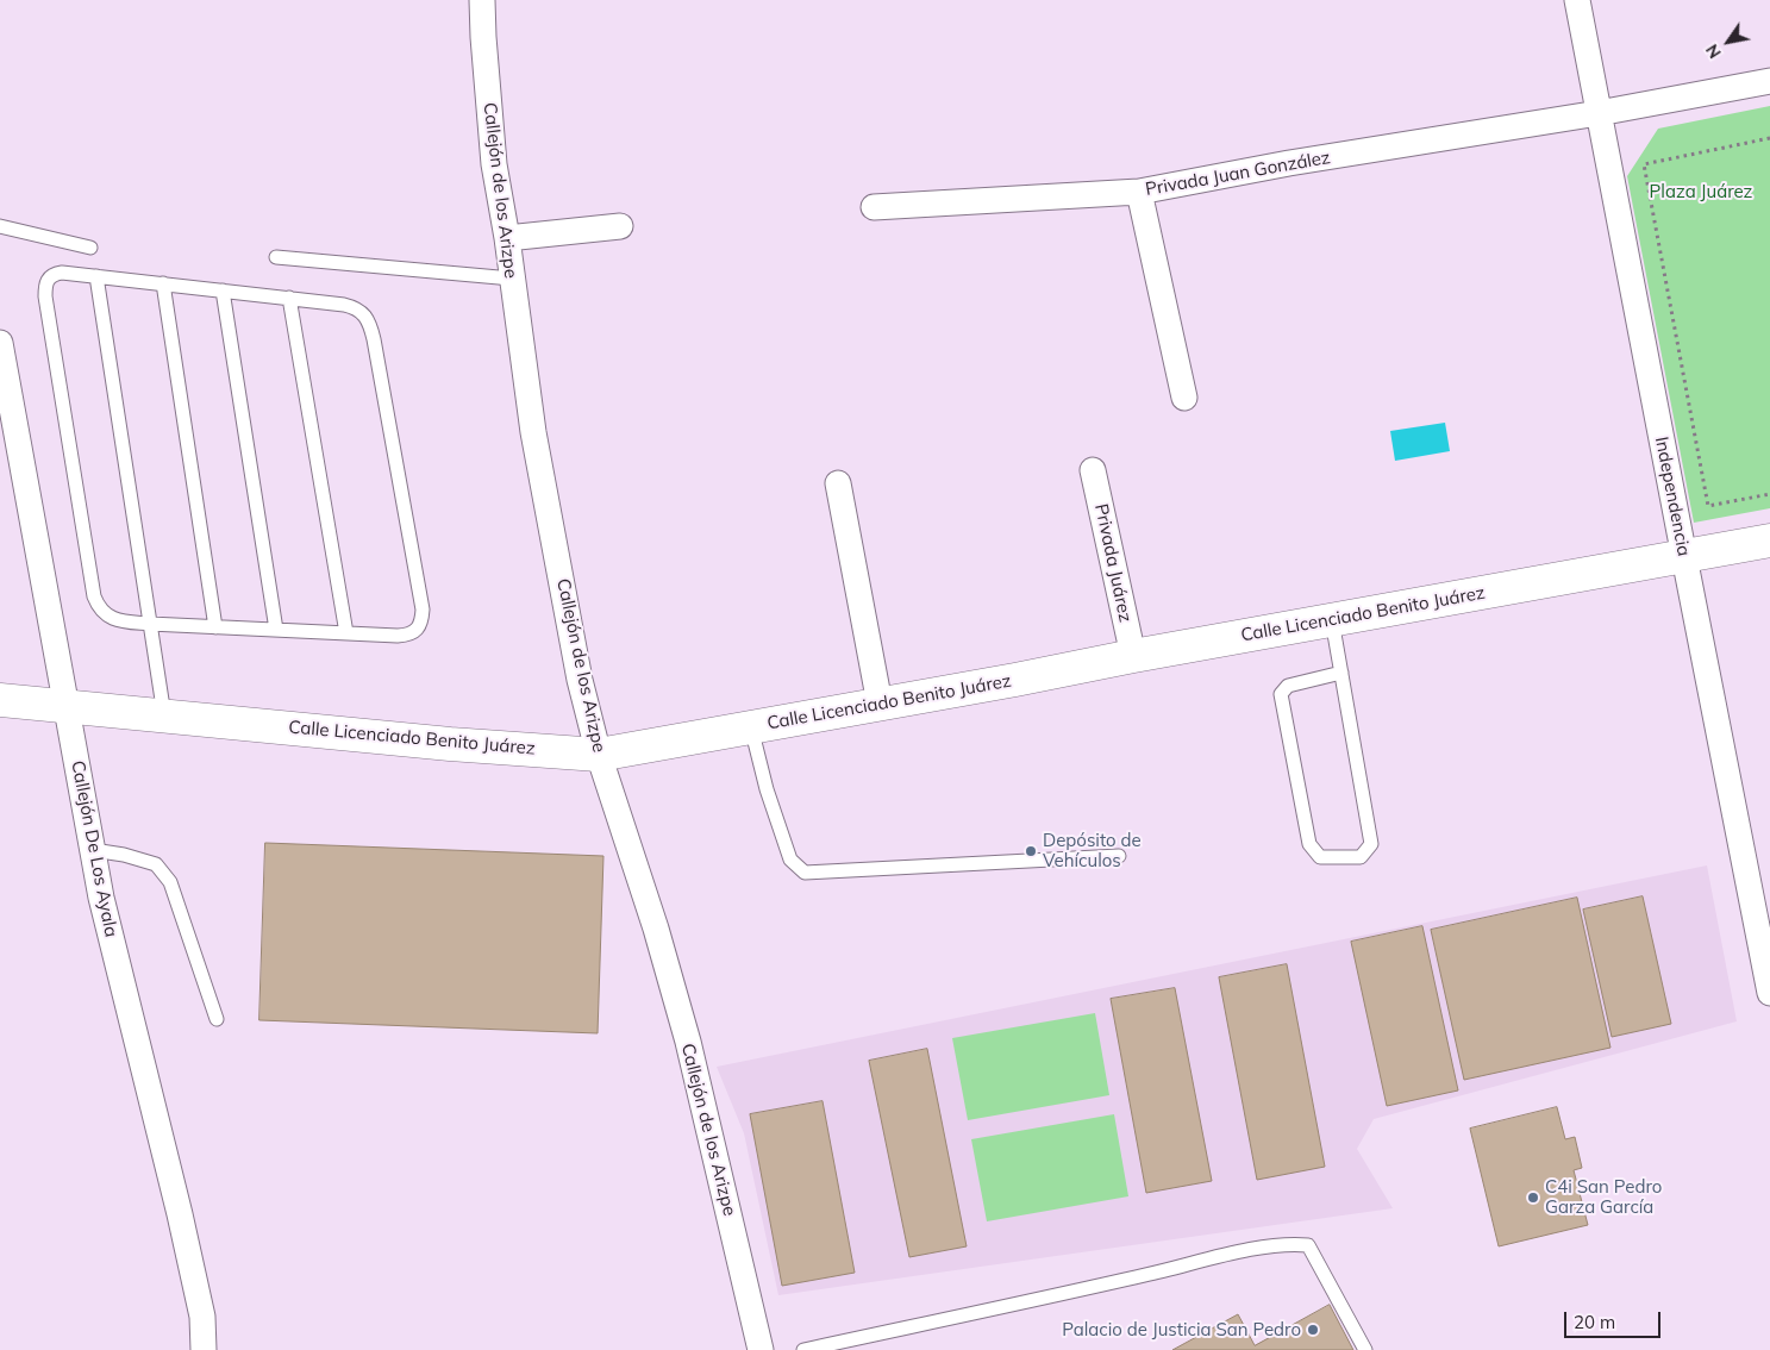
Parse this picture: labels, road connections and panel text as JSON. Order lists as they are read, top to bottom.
{
  "streets": {
    "street": [
      "Privada Juan González",
      "Callejón de los Arizpe",
      "Independencia",
      "Privada Juárez",
      "Calle Licenciado Benito Juárez",
      "Callejón De Los Ayala"
    ]
  },
  "crossings": [
    ["Privada Juan González", "Independencia"],
    ["Callejón de los Arizpe", "Calle Licenciado Benito Juárez"],
    ["Independencia", "Calle Licenciado Benito Juárez"],
    ["Privada Juárez", "Calle Licenciado Benito Juárez"],
    ["Calle Licenciado Benito Juárez", "Callejón De Los Ayala"]
  ],
  "parks": ["Plaza Juárez"],
  "places": ["Depósito de Vehículos", "C4i San Pedro Garza García", "Palacio de Justicia San Pedro"],
  "scale_bar": "20 m",
  "north": "bottom left"
}
